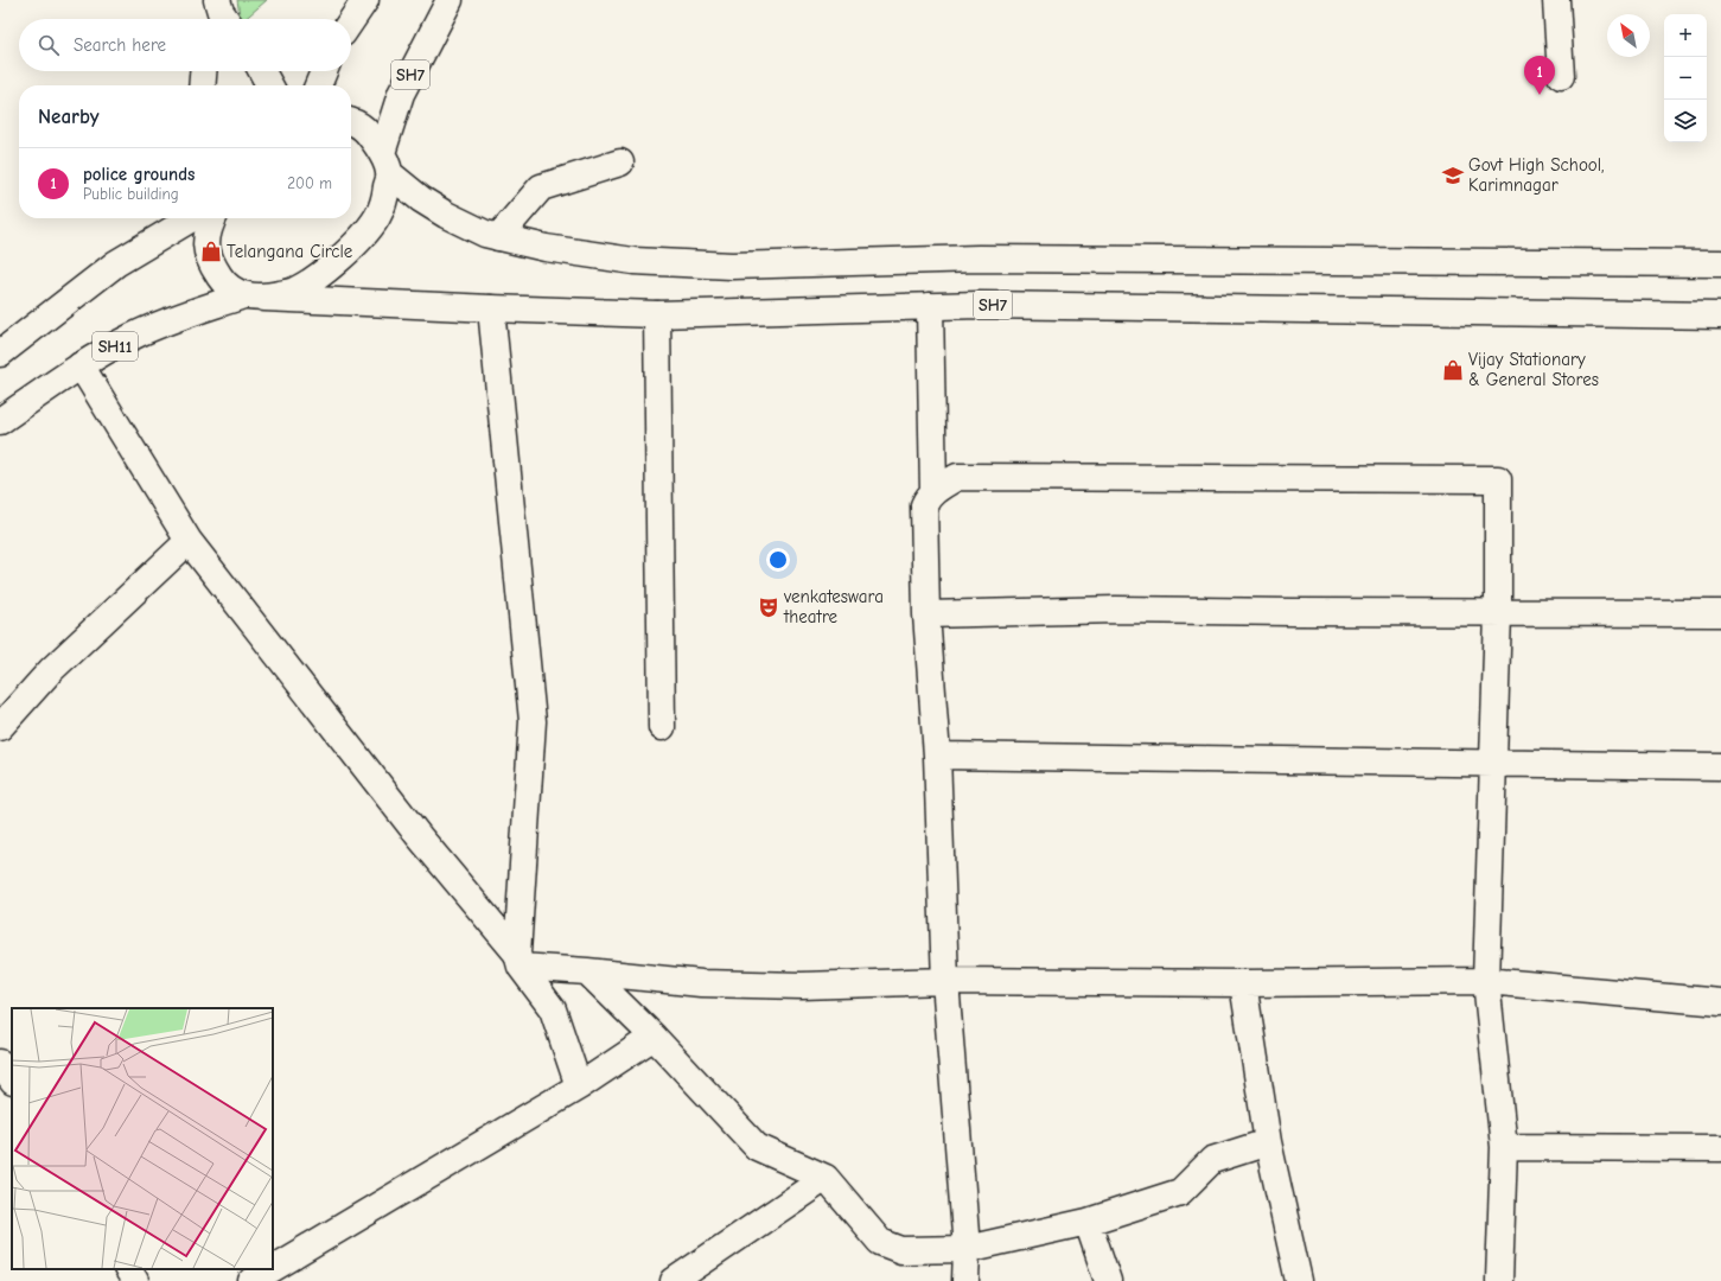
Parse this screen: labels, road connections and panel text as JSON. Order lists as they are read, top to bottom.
{
  "streets": {
    "street": ["SH7", "SH11"]
  },
  "crossings": [
    ["SH7", "SH11"]
  ],
  "places": {
    "school or university": ["Govt High School, Karimnagar"],
    "shop": ["Telangana Circle", "Vijay Stationary & General Stores"],
    "theatre": ["venkateswara theatre"]
  },
  "north": "top left",
  "page": {
    "map_buttons": ["+", "−"],
    "search": "Search here",
    "pins": "1",
    "heading": "Nearby",
    "list": [
      {
        "mark": "1",
        "name": "police grounds",
        "note": "Public building",
        "value": "200 m"
      }
    ]
  }
}
